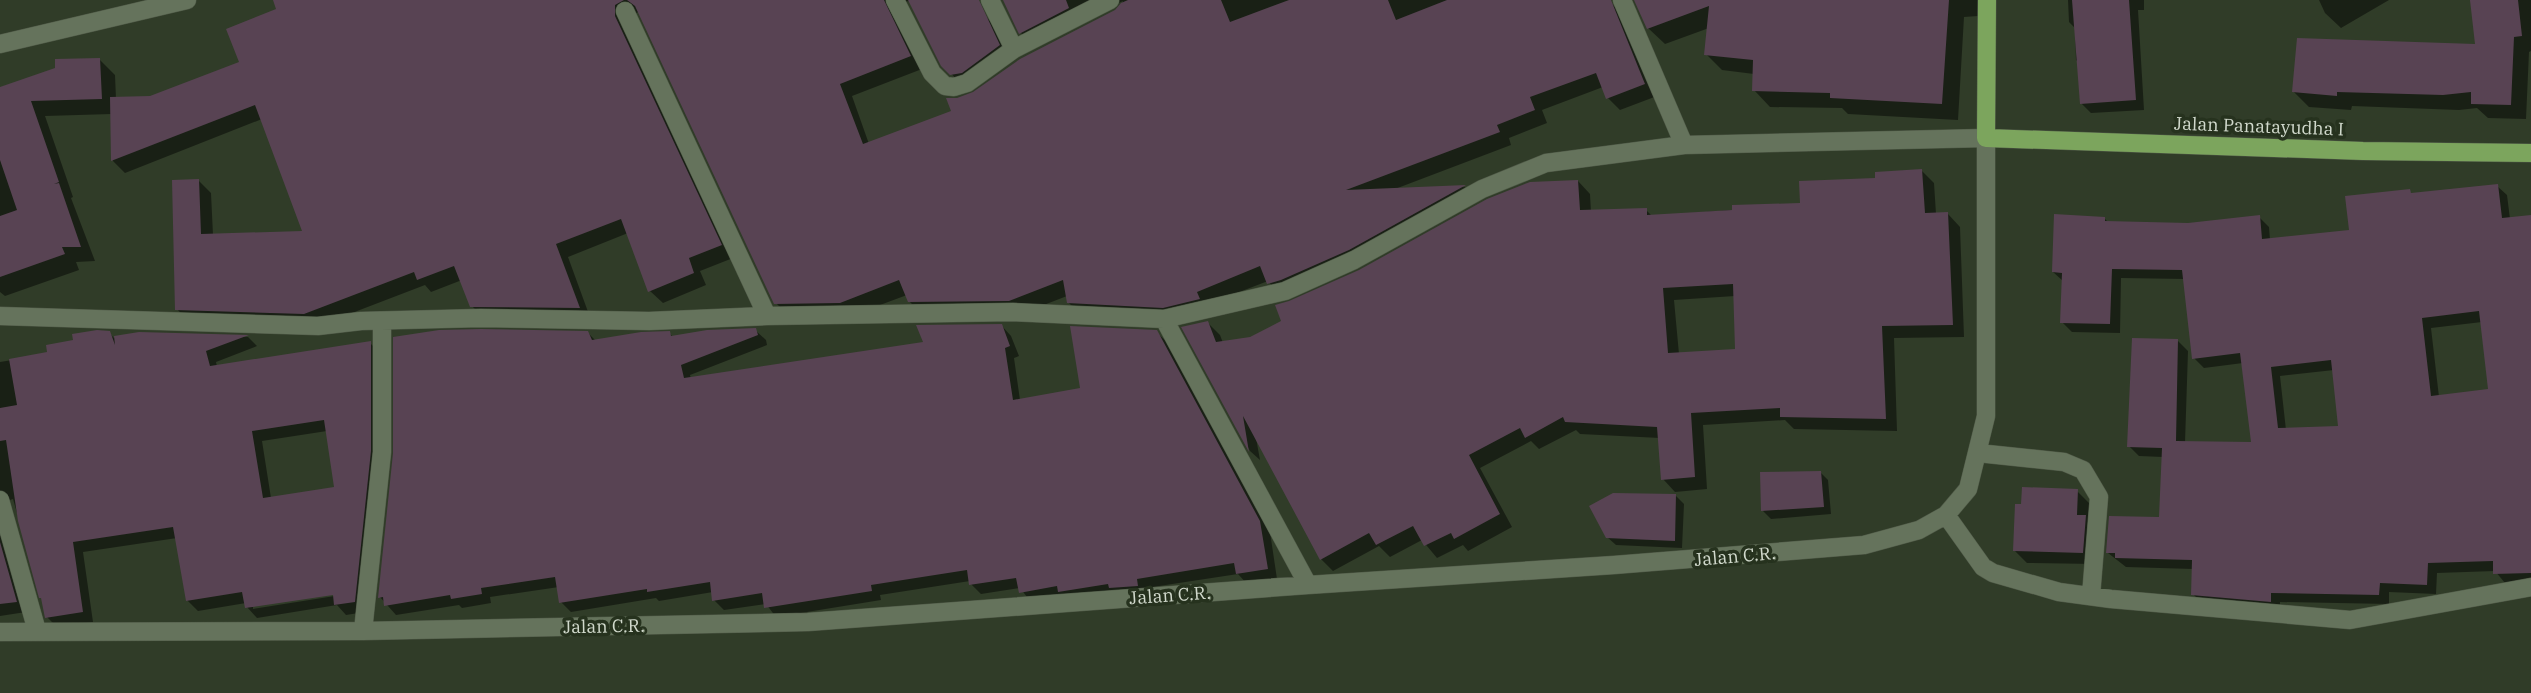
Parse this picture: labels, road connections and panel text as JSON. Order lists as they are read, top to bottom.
{
  "streets": {
    "main road": ["Jalan Panatayudha I"],
    "street": ["Jalan C.R."]
  },
  "crossings": [
    ["Jalan Panatayudha I", "Jalan C.R."]
  ]
}
